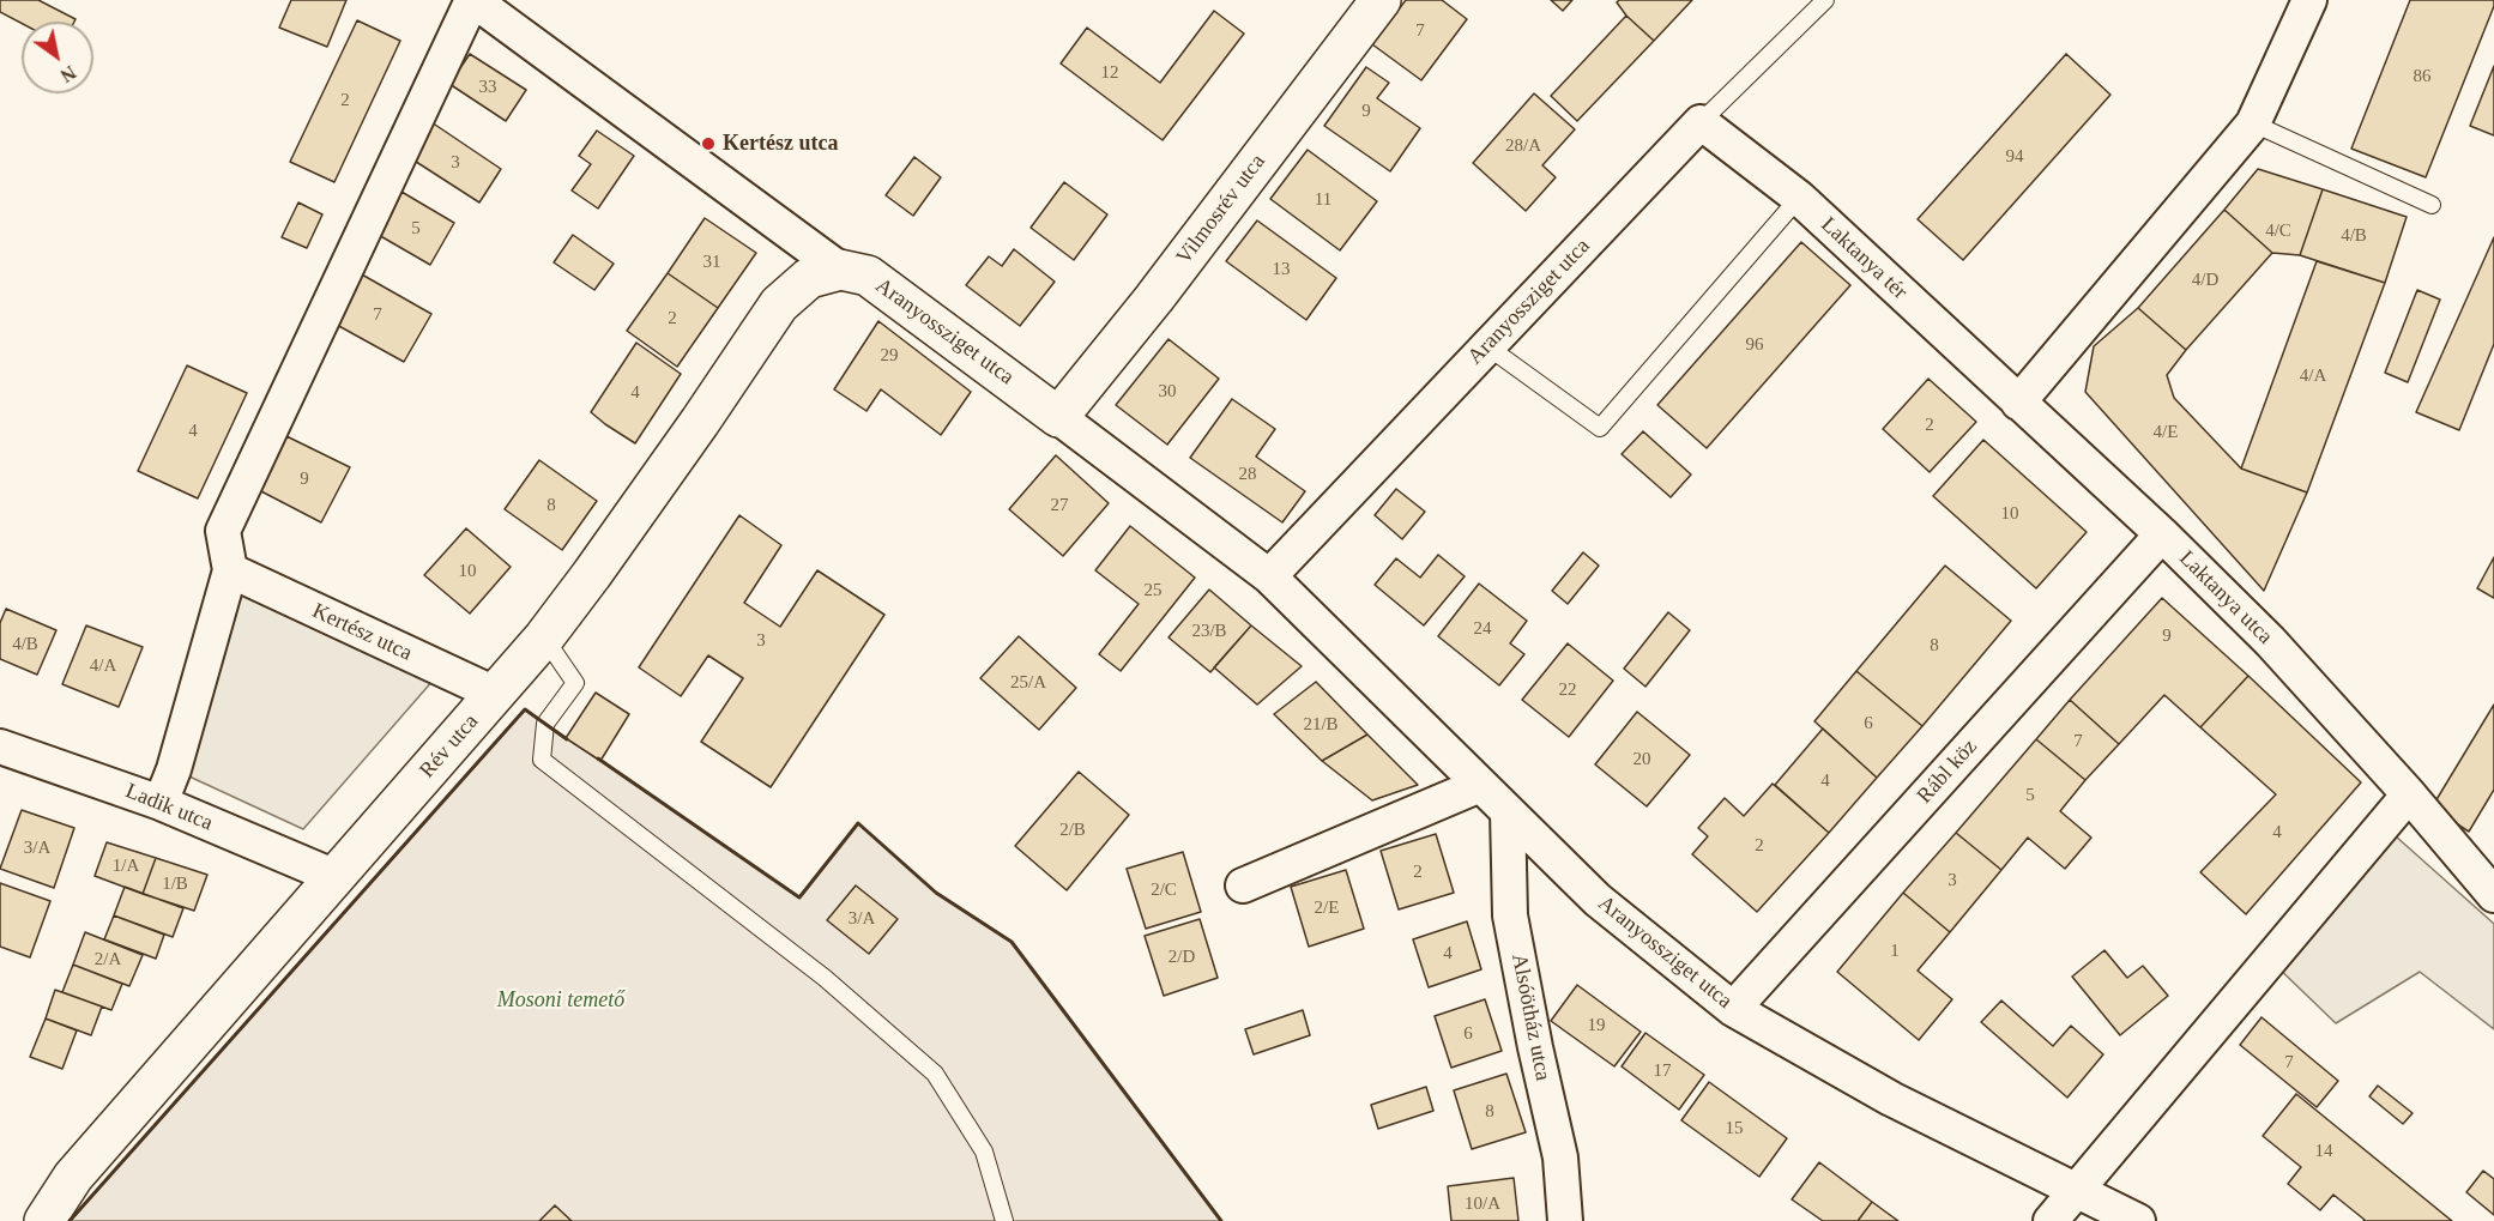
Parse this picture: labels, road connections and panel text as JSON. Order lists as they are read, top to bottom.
{
  "streets": {
    "main road": ["Vilmosrév utca", "Aranyossziget utca", "Rév utca"],
    "street": [
      "Laktanya tér",
      "Laktanya utca",
      "Kertész utca",
      "Rábl köz",
      "Ladik utca",
      "Alsóötház utca"
    ]
  },
  "crossings": [
    ["Vilmosrév utca", "Aranyossziget utca"],
    ["Laktanya tér", "Aranyossziget utca"],
    ["Laktanya tér", "Laktanya utca"],
    ["Aranyossziget utca", "Rév utca"],
    ["Aranyossziget utca", "Rábl köz"],
    ["Aranyossziget utca", "Alsóötház utca"],
    ["Laktanya utca", "Rábl köz"],
    ["Kertész utca", "Rév utca"],
    ["Rév utca", "Ladik utca"]
  ],
  "parks": ["Mosoni temető"],
  "places": ["Kertész utca"],
  "house_numbers": [
    "7",
    "12",
    "86",
    "33",
    "2",
    "9",
    "28/A",
    "94",
    "3",
    "11",
    "5",
    "4/C",
    "4/B",
    "31",
    "13",
    "4/D",
    "7",
    "2",
    "96",
    "29",
    "4/A",
    "30",
    "4",
    "2",
    "4",
    "4/E",
    "28",
    "9",
    "8",
    "27",
    "10",
    "10",
    "25",
    "24",
    "23/B",
    "9",
    "3",
    "4/B",
    "8",
    "4/A",
    "25/A",
    "22",
    "6",
    "21/B",
    "7",
    "20",
    "4",
    "5",
    "2/B",
    "4",
    "2",
    "3/A",
    "1/A",
    "2",
    "3",
    "1/B",
    "2/C",
    "2/E",
    "3/A",
    "1",
    "4",
    "2/D",
    "2/A",
    "19",
    "6",
    "7",
    "17",
    "8",
    "15",
    "14",
    "10/A"
  ],
  "north": "bottom right"
}
